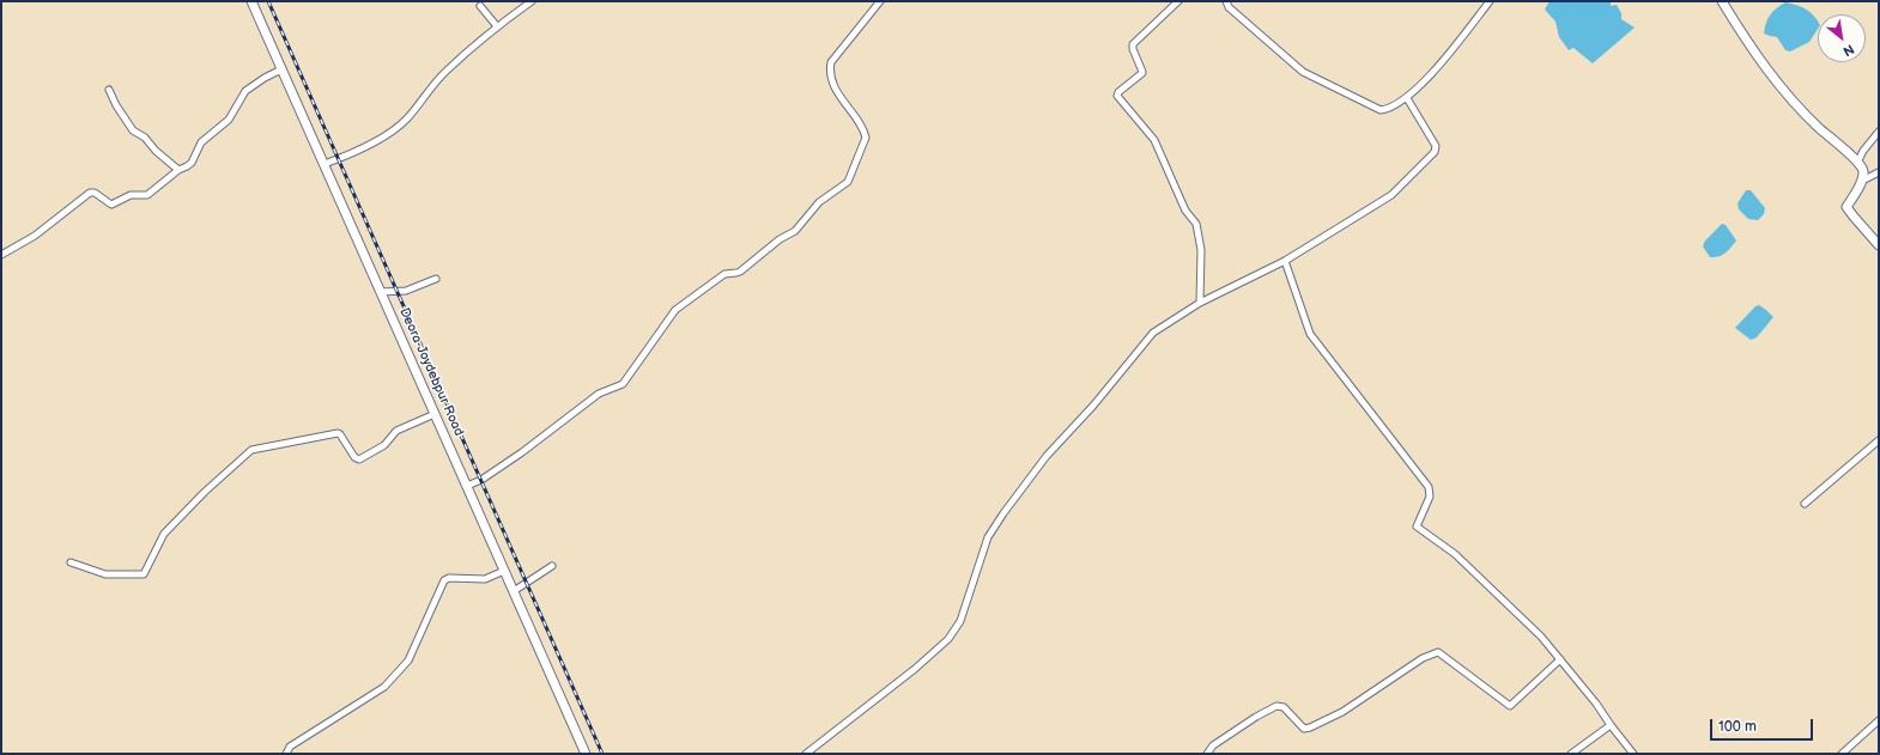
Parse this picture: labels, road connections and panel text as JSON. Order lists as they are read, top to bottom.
{
  "streets": {
    "street": ["Deora-Joydebpur Road"]
  },
  "scale_bar": "100 m",
  "north": "bottom right"
}
